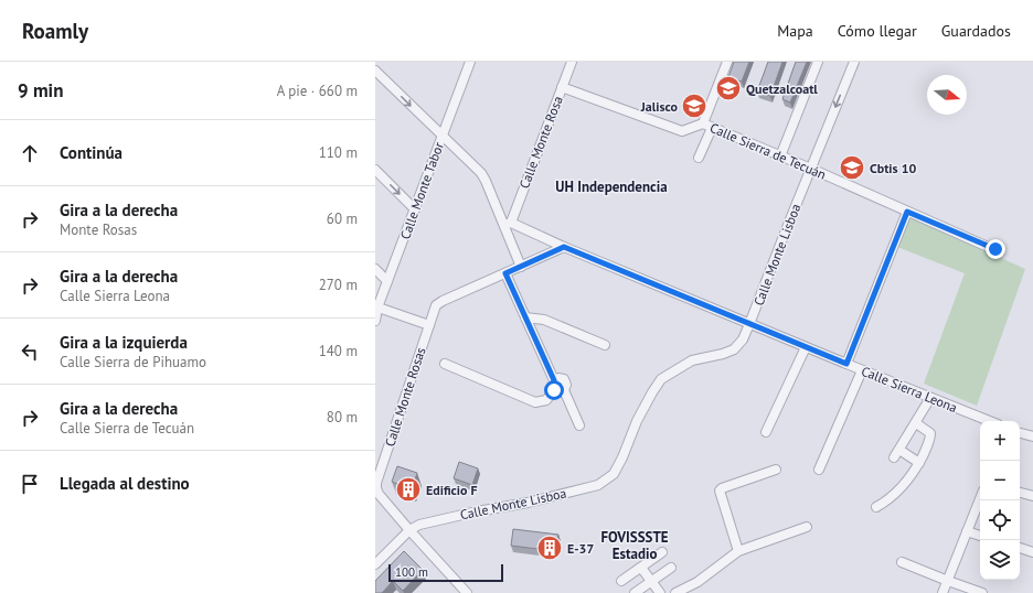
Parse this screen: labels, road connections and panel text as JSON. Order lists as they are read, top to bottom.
{
  "streets": {
    "street": [
      "Calle Monte Rosa",
      "Calle Sierra de Tecuán",
      "Calle Monte Tabor",
      "Calle Monte Lisboa",
      "Calle Sierra Leona",
      "Calle Monte Rosas"
    ]
  },
  "crossings": [
    ["Calle Monte Rosa", "Calle Sierra de Tecuán"],
    ["Calle Monte Rosa", "Calle Sierra Leona"],
    ["Calle Sierra de Tecuán", "Calle Monte Lisboa"],
    ["Calle Monte Lisboa", "Calle Sierra Leona"],
    ["Calle Monte Lisboa", "Calle Monte Rosas"]
  ],
  "districts": ["UH Independencia", "FOVISSSTE Estadio"],
  "places": {
    "school or university": ["Quetzalcoatl", "Jalisco", "Cbtis 10"],
    "building": ["Edificio F", "E-37"]
  },
  "scale_bar": "100 m",
  "north": "right",
  "page": {
    "header": "Roamly",
    "nav": ["Mapa", "Cómo llegar", "Guardados"],
    "heading": ["9 min", "A pie · 660 m"],
    "list": [
      ["Continúa", "110 m"],
      ["Gira a la derecha", "Monte Rosas", "60 m"],
      ["Gira a la derecha", "Calle Sierra Leona", "270 m"],
      ["Gira a la izquierda", "Calle Sierra de Pihuamo", "140 m"],
      ["Gira a la derecha", "Calle Sierra de Tecuán", "80 m"],
      "Llegada al destino"
    ],
    "map_buttons": ["+", "−"],
    "scale": "100 m"
  }
}
